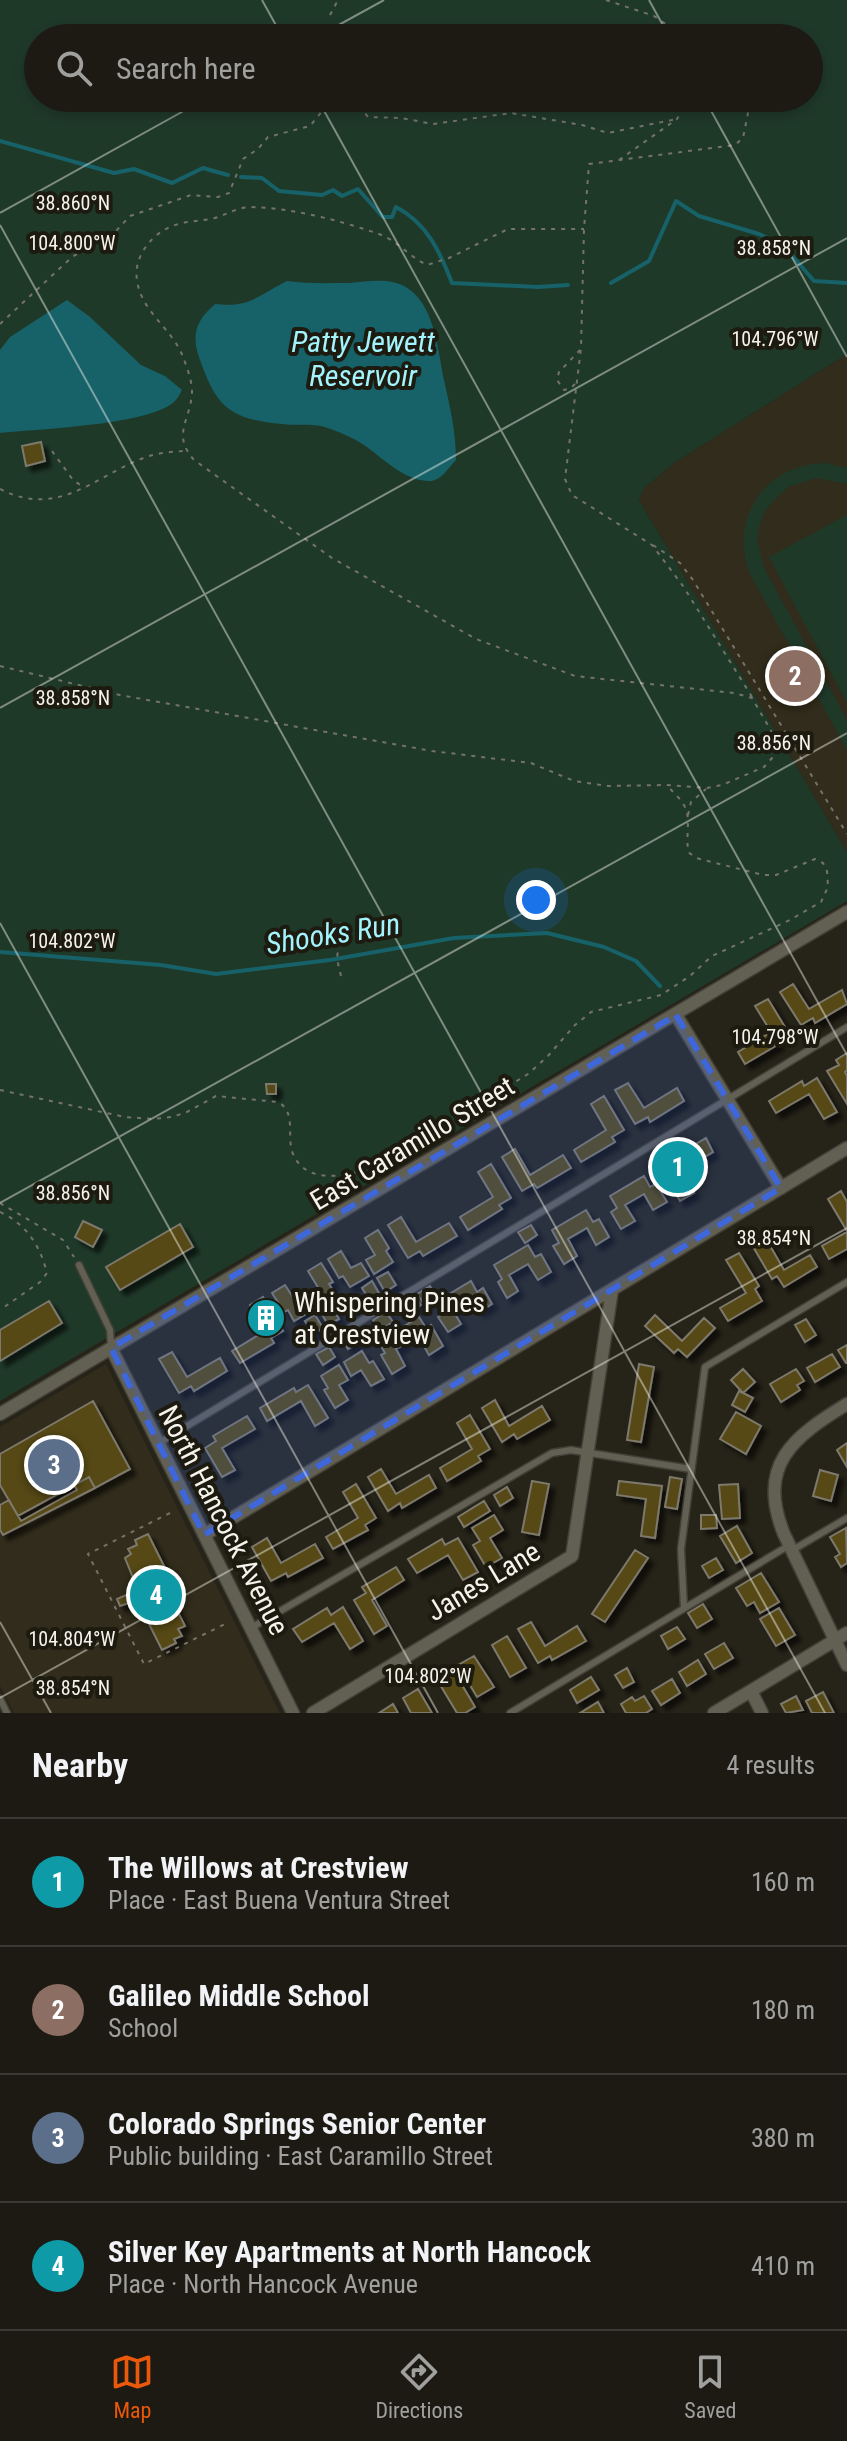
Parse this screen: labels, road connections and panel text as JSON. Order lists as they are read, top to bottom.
{
  "streets": {
    "street": ["East Caramillo Street", "North Hancock Avenue", "Janes Lane"]
  },
  "crossings": [
    ["East Caramillo Street", "North Hancock Avenue"]
  ],
  "water": ["Patty Jewett Reservoir", "Shooks Run"],
  "places": {
    "building": ["Whispering Pines at Crestview"]
  },
  "page": {
    "search": "Search here",
    "pins": [
      "2",
      "1",
      "3",
      "4"
    ],
    "heading": ["Nearby", "4 results"],
    "list": [
      {
        "mark": "1",
        "name": "The Willows at Crestview",
        "note": "Place · East Buena Ventura Street",
        "value": "160 m"
      },
      {
        "mark": "2",
        "name": "Galileo Middle School",
        "note": "School",
        "value": "180 m"
      },
      {
        "mark": "3",
        "name": "Colorado Springs Senior Center",
        "note": "Public building · East Caramillo Street",
        "value": "380 m"
      },
      {
        "mark": "4",
        "name": "Silver Key Apartments at North Hancock",
        "note": "Place · North Hancock Avenue",
        "value": "410 m"
      }
    ],
    "nav": ["Map", "Directions", "Saved"]
  },
  "coordinates": [
    "38.860°N",
    "104.800°W",
    "38.858°N",
    "104.796°W",
    "38.856°N",
    "104.802°W",
    "104.798°W",
    "38.854°N",
    "104.804°W"
  ]
}
